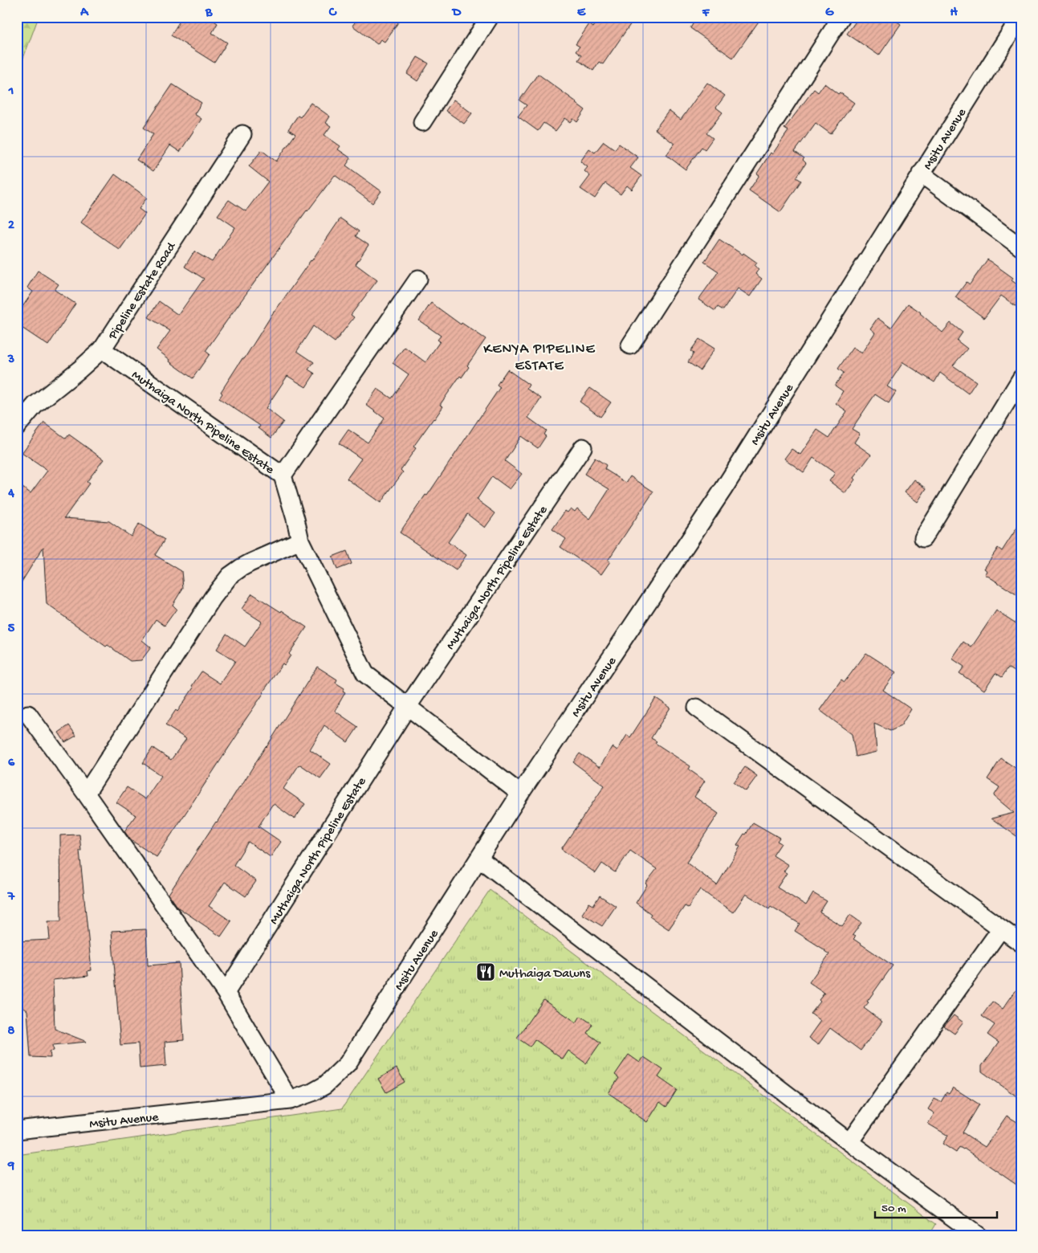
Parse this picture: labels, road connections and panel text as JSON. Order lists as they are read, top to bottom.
{
  "streets": {
    "street": ["Msitu Avenue", "Pipeline Estate Road", "Muthaiga North Pipeline Estate"]
  },
  "crossings": [
    ["Msitu Avenue", "Muthaiga North Pipeline Estate"],
    ["Pipeline Estate Road", "Muthaiga North Pipeline Estate"]
  ],
  "districts": ["KENYA PIPELINE ESTATE"],
  "places": {
    "restaurant": ["Muthaiga Dawns"]
  },
  "scale_bar": "50 m",
  "grid": {
    "columns": [
      "A",
      "B",
      "C",
      "D",
      "E",
      "F",
      "G",
      "H"
    ],
    "rows": [
      "1",
      "2",
      "3",
      "4",
      "5",
      "6",
      "7",
      "8",
      "9"
    ]
  }
}
